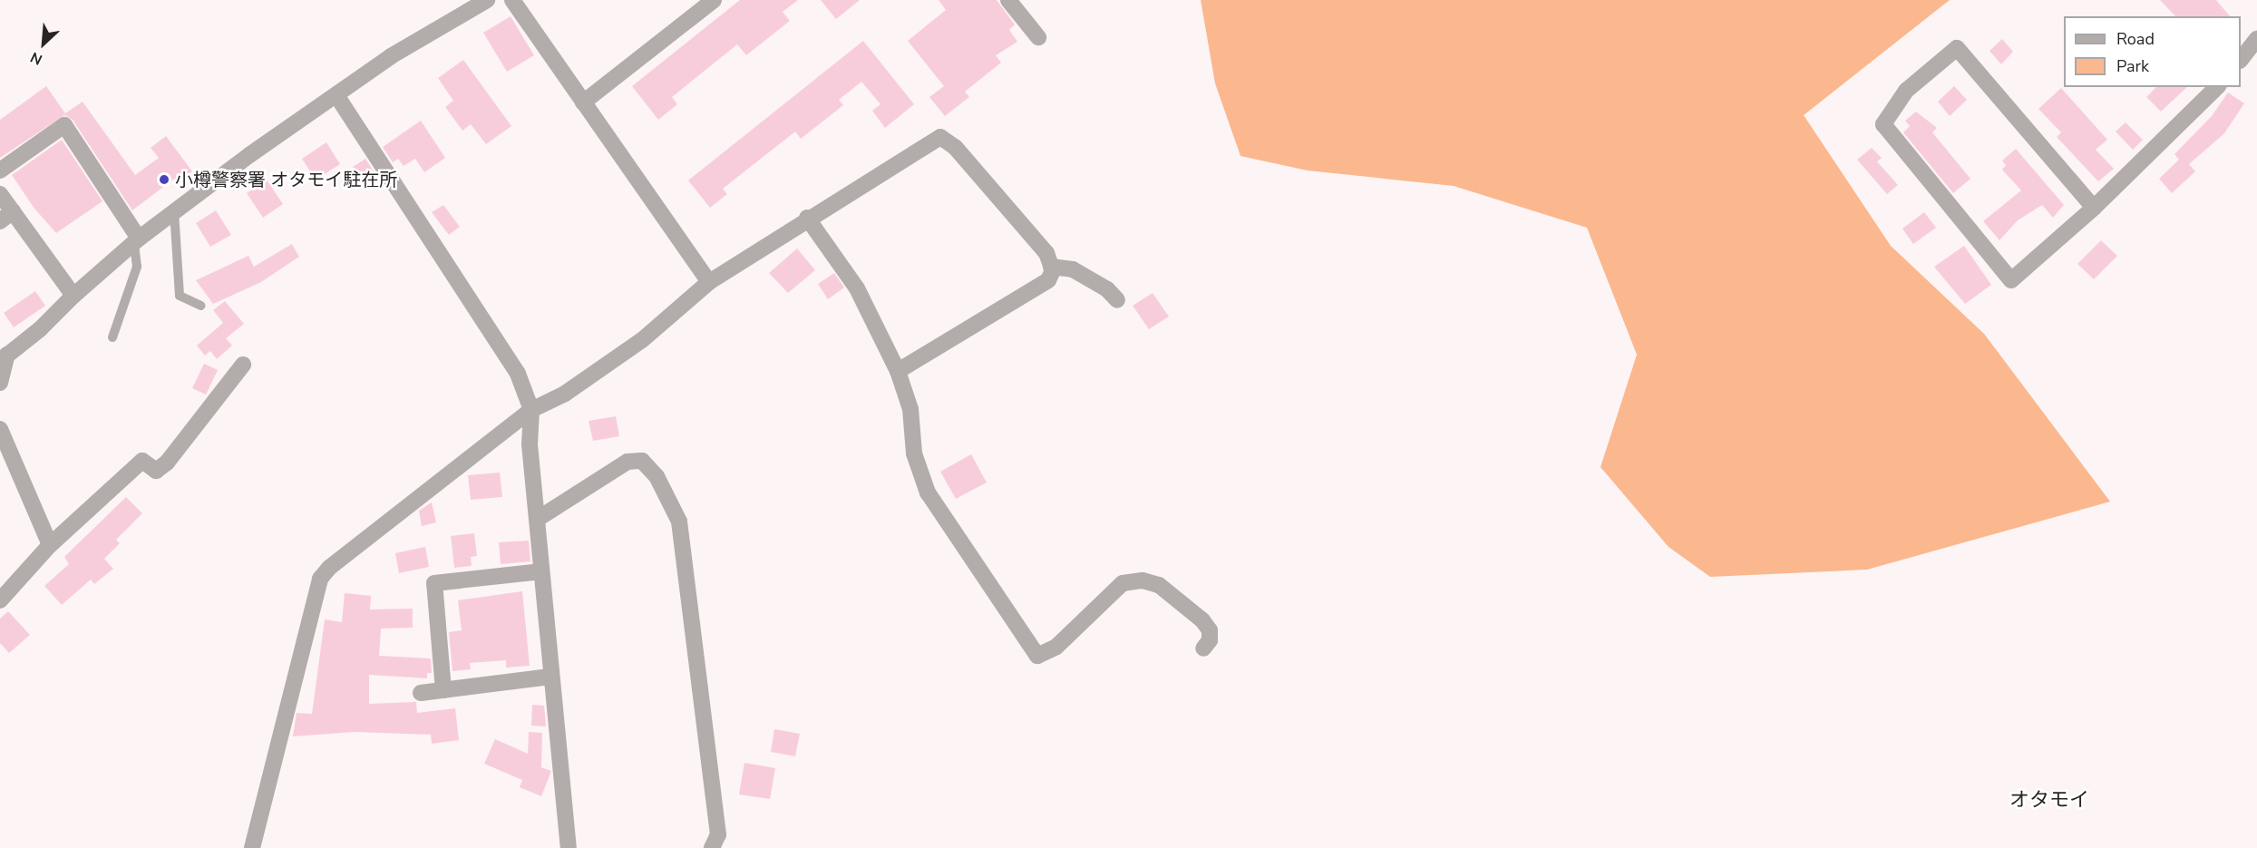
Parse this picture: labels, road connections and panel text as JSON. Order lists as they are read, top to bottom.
{
  "districts": ["オタモイ"],
  "places": ["小樽警察署 オタモイ駐在所"],
  "legend": ["Road", "Park"],
  "north": "bottom left"
}
